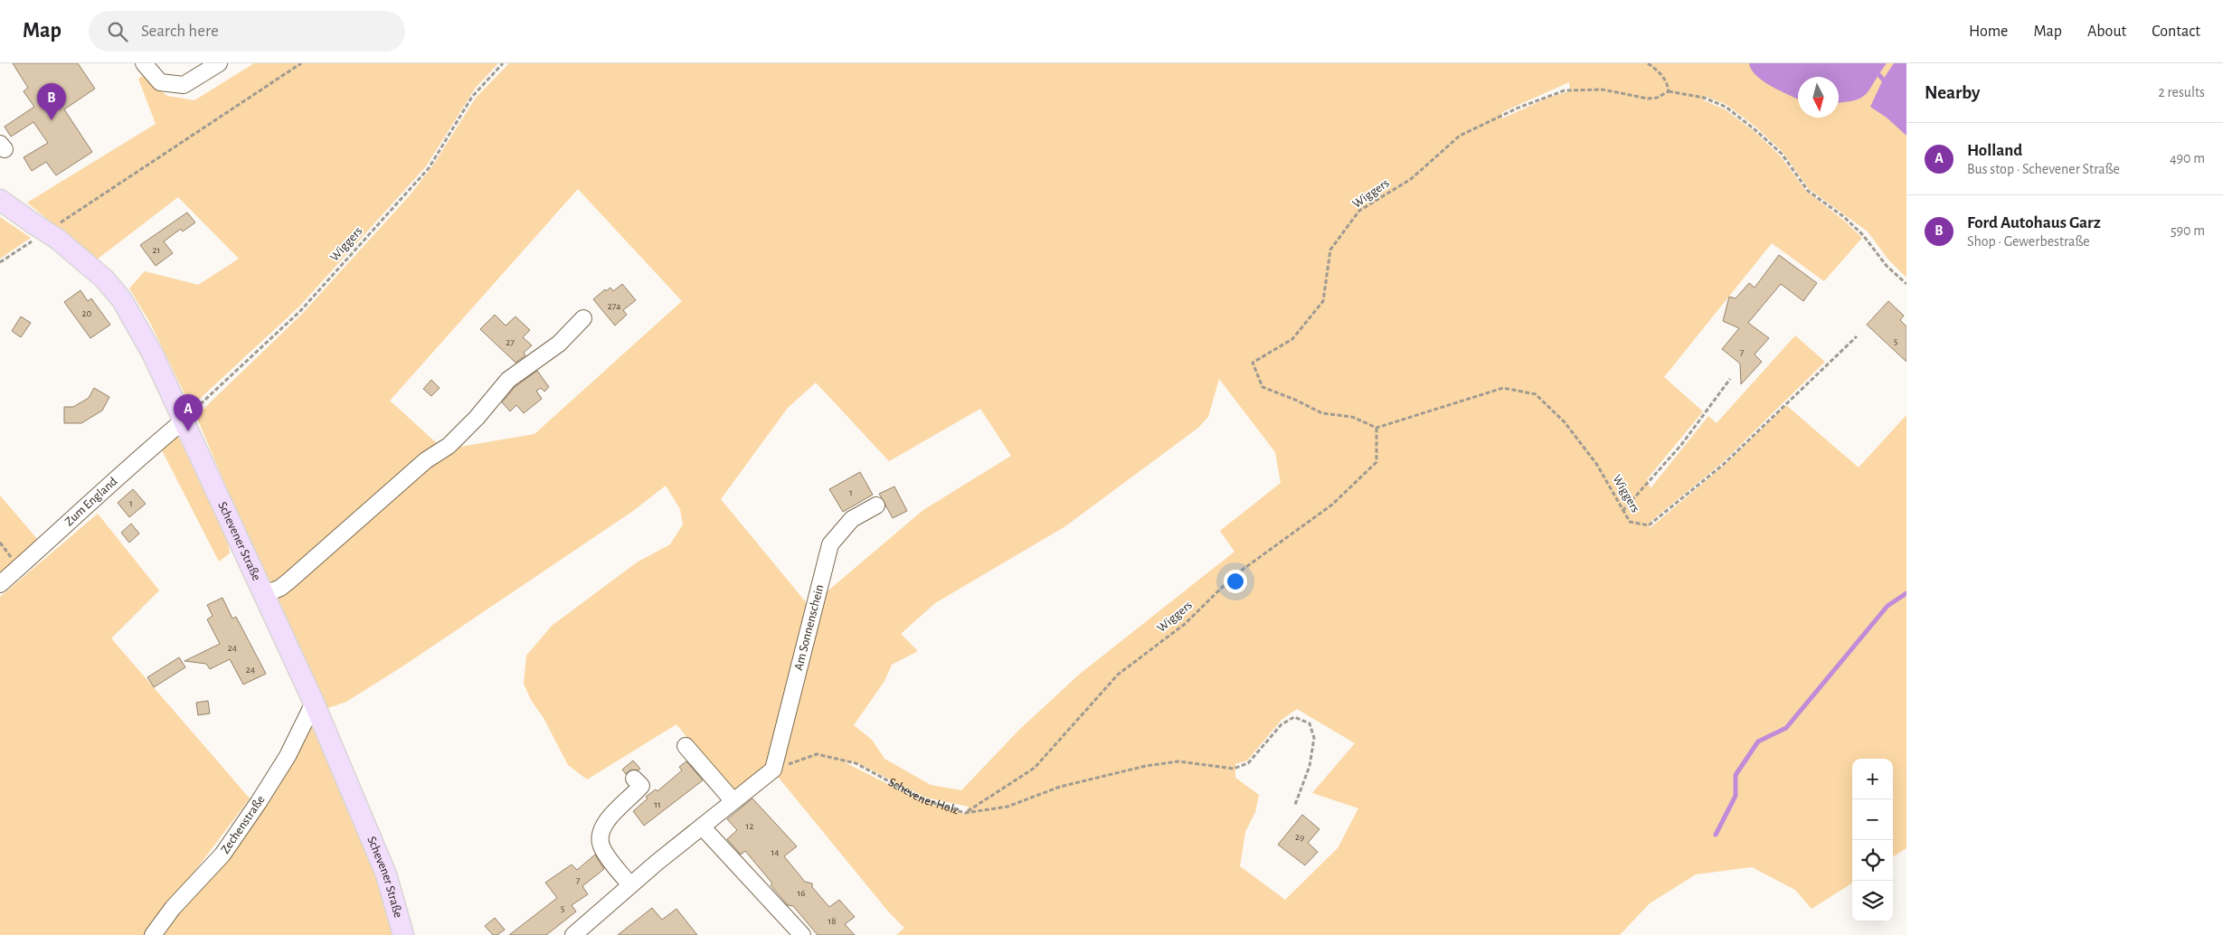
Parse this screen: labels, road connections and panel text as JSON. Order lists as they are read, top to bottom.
{
  "streets": {
    "main road": ["Schevener Straße"],
    "street": ["Zum England", "Am Sonnenschein", "Zechenstraße"],
    "path": ["Wiggers", "Schevener Holz"]
  },
  "crossings": [
    ["Wiggers", "Zum England"],
    ["Wiggers", "Schevener Straße"],
    ["Wiggers", "Schevener Holz"],
    ["Zum England", "Schevener Straße"],
    ["Schevener Straße", "Zechenstraße"],
    ["Am Sonnenschein", "Schevener Holz"]
  ],
  "house_numbers": [
    "21",
    "27a",
    "20",
    "5",
    "27",
    "7",
    "1",
    "1",
    "24",
    "24",
    "11",
    "12",
    "29",
    "14",
    "7",
    "16",
    "5",
    "18"
  ],
  "north": "bottom",
  "page": {
    "header": "Map",
    "search": "Search here",
    "nav": [
      "Home",
      "Map",
      "About",
      "Contact"
    ],
    "heading": ["Nearby", "2 results"],
    "pins": ["B", "A"],
    "list": [
      {
        "mark": "A",
        "name": "Holland",
        "note": "Bus stop · Schevener Straße",
        "value": "490 m"
      },
      {
        "mark": "B",
        "name": "Ford Autohaus Garz",
        "note": "Shop · Gewerbestraße",
        "value": "590 m"
      }
    ],
    "map_buttons": ["+", "−"]
  }
}
